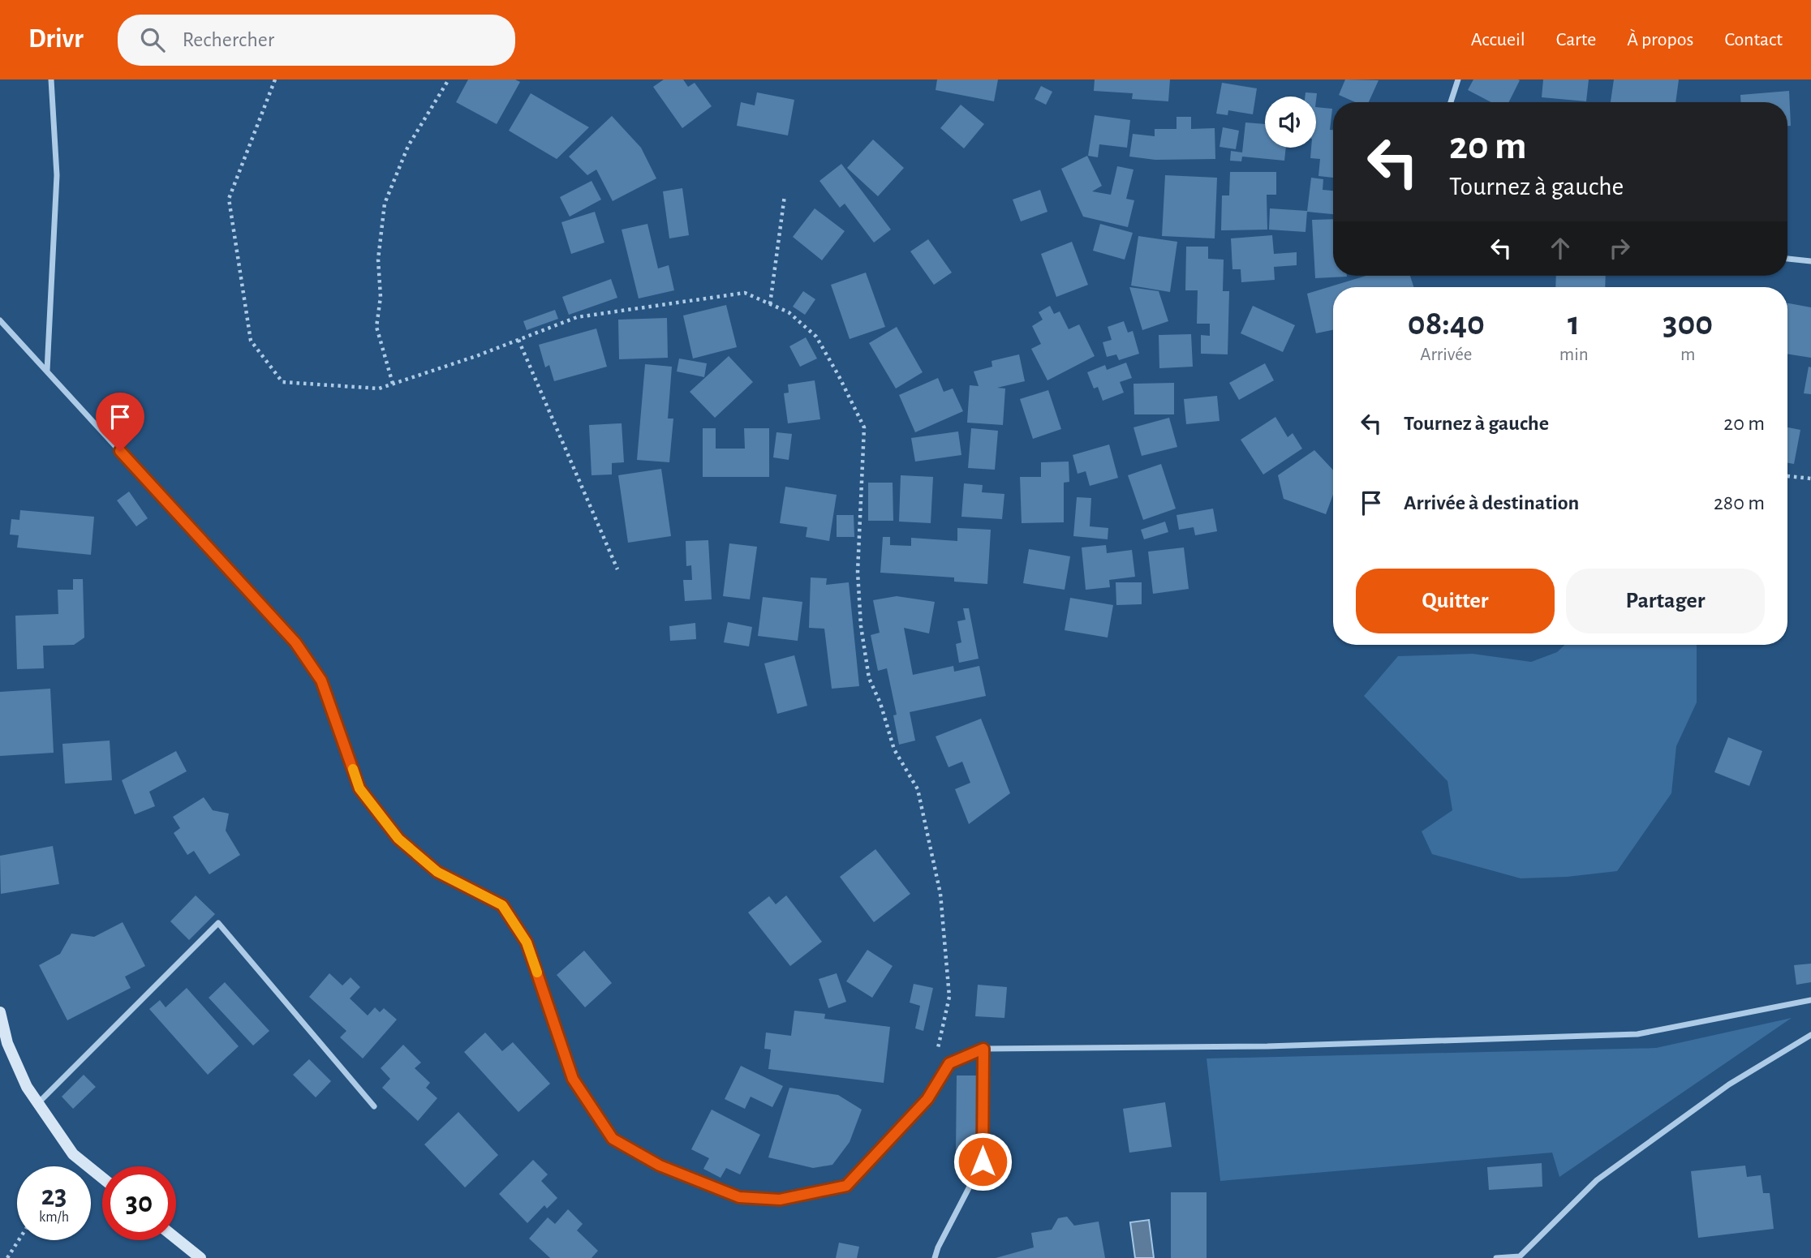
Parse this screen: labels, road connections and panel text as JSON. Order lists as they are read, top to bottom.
{
  "page": {
    "header": "Drivr",
    "search": "Rechercher",
    "nav": [
      "Accueil",
      "Carte",
      "À propos",
      "Contact"
    ],
    "turn": ["20 m", "Tournez à gauche"],
    "eta": [
      "08:40",
      "Arrivée",
      "1",
      "min",
      "300",
      "m"
    ],
    "list": [
      {
        "name": "Tournez à gauche",
        "value": "20 m"
      },
      {
        "name": "Arrivée à destination",
        "value": "280 m"
      }
    ],
    "buttons": ["Quitter", "Partager"],
    "speed": "23 km/h",
    "limit": "30"
  }
}
